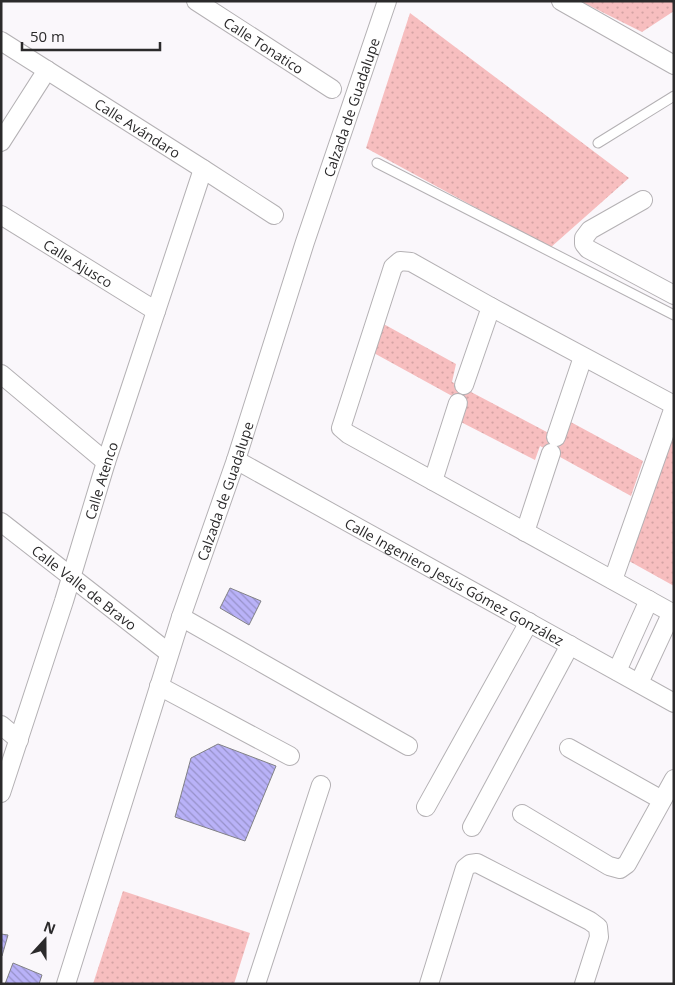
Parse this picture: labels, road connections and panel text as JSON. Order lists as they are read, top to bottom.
{
  "streets": {
    "street": [
      "Calle Tonatico",
      "Calzada de Guadalupe",
      "Calle Avándaro",
      "Calle Ajusco",
      "Calle Atenco",
      "Calle Ingeniero Jesús Gómez González",
      "Calle Valle de Bravo"
    ]
  },
  "crossings": [
    ["Calzada de Guadalupe", "Calle Ingeniero Jesús Gómez González"],
    ["Calzada de Guadalupe", "Calle Valle de Bravo"],
    ["Calle Avándaro", "Calle Atenco"],
    ["Calle Ajusco", "Calle Atenco"],
    ["Calle Atenco", "Calle Valle de Bravo"]
  ],
  "scale_bar": "50 m",
  "north": "top"
}
